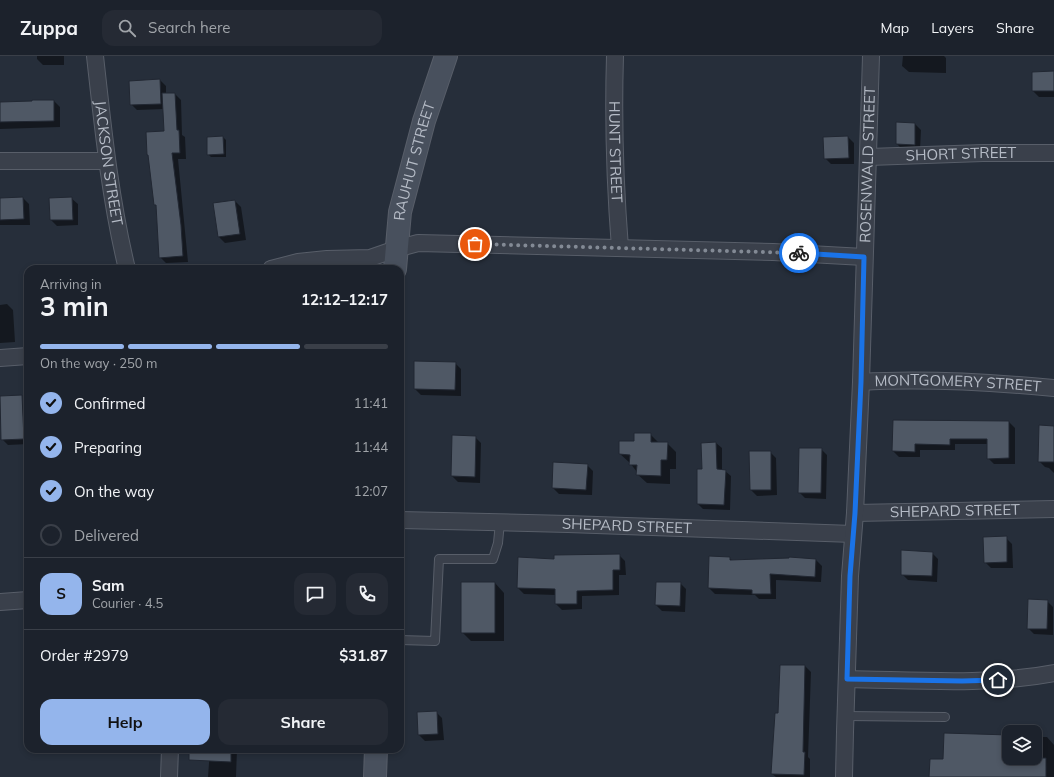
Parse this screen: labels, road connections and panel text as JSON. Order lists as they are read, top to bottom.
{
  "streets": {
    "main road": ["RAUHUT STREET"],
    "street": [
      "HUNT STREET",
      "SHORT STREET",
      "JACKSON STREET",
      "ROSENWALD STREET",
      "MONTGOMERY STREET",
      "SHEPARD STREET"
    ]
  },
  "crossings": [
    ["SHORT STREET", "ROSENWALD STREET"],
    ["ROSENWALD STREET", "MONTGOMERY STREET"],
    ["ROSENWALD STREET", "SHEPARD STREET"]
  ],
  "page": {
    "header": "Zuppa",
    "search": "Search here",
    "nav": ["Map", "Layers", "Share"],
    "heading": ["3 min", "Arriving in", "12:12–12:17"],
    "panel": [
      "Sam",
      "Courier · 4.5",
      "Order #2979",
      "$31.87"
    ],
    "bar": "On the way · 250 m",
    "list": [
      ["Confirmed", "11:41"],
      ["Preparing", "11:44"],
      ["On the way", "12:07"],
      "Delivered"
    ],
    "round": "S",
    "buttons": ["Help", "Share"]
  }
}
